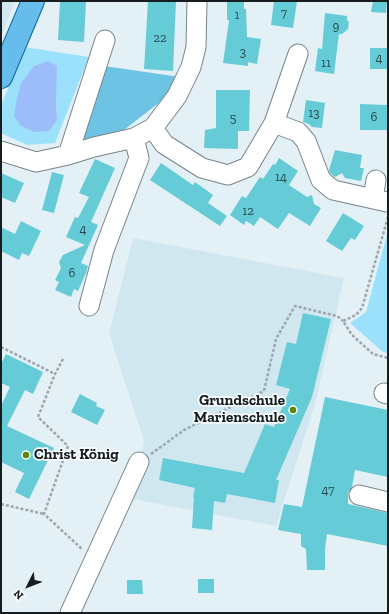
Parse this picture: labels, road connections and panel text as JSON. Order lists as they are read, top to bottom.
{
  "places": ["Grundschule Marienschule", "Christ König"],
  "house_numbers": [
    "7",
    "1",
    "9",
    "22",
    "3",
    "4",
    "11",
    "13",
    "6",
    "5",
    "14",
    "12",
    "4",
    "6",
    "47"
  ],
  "north": "bottom left"
}
